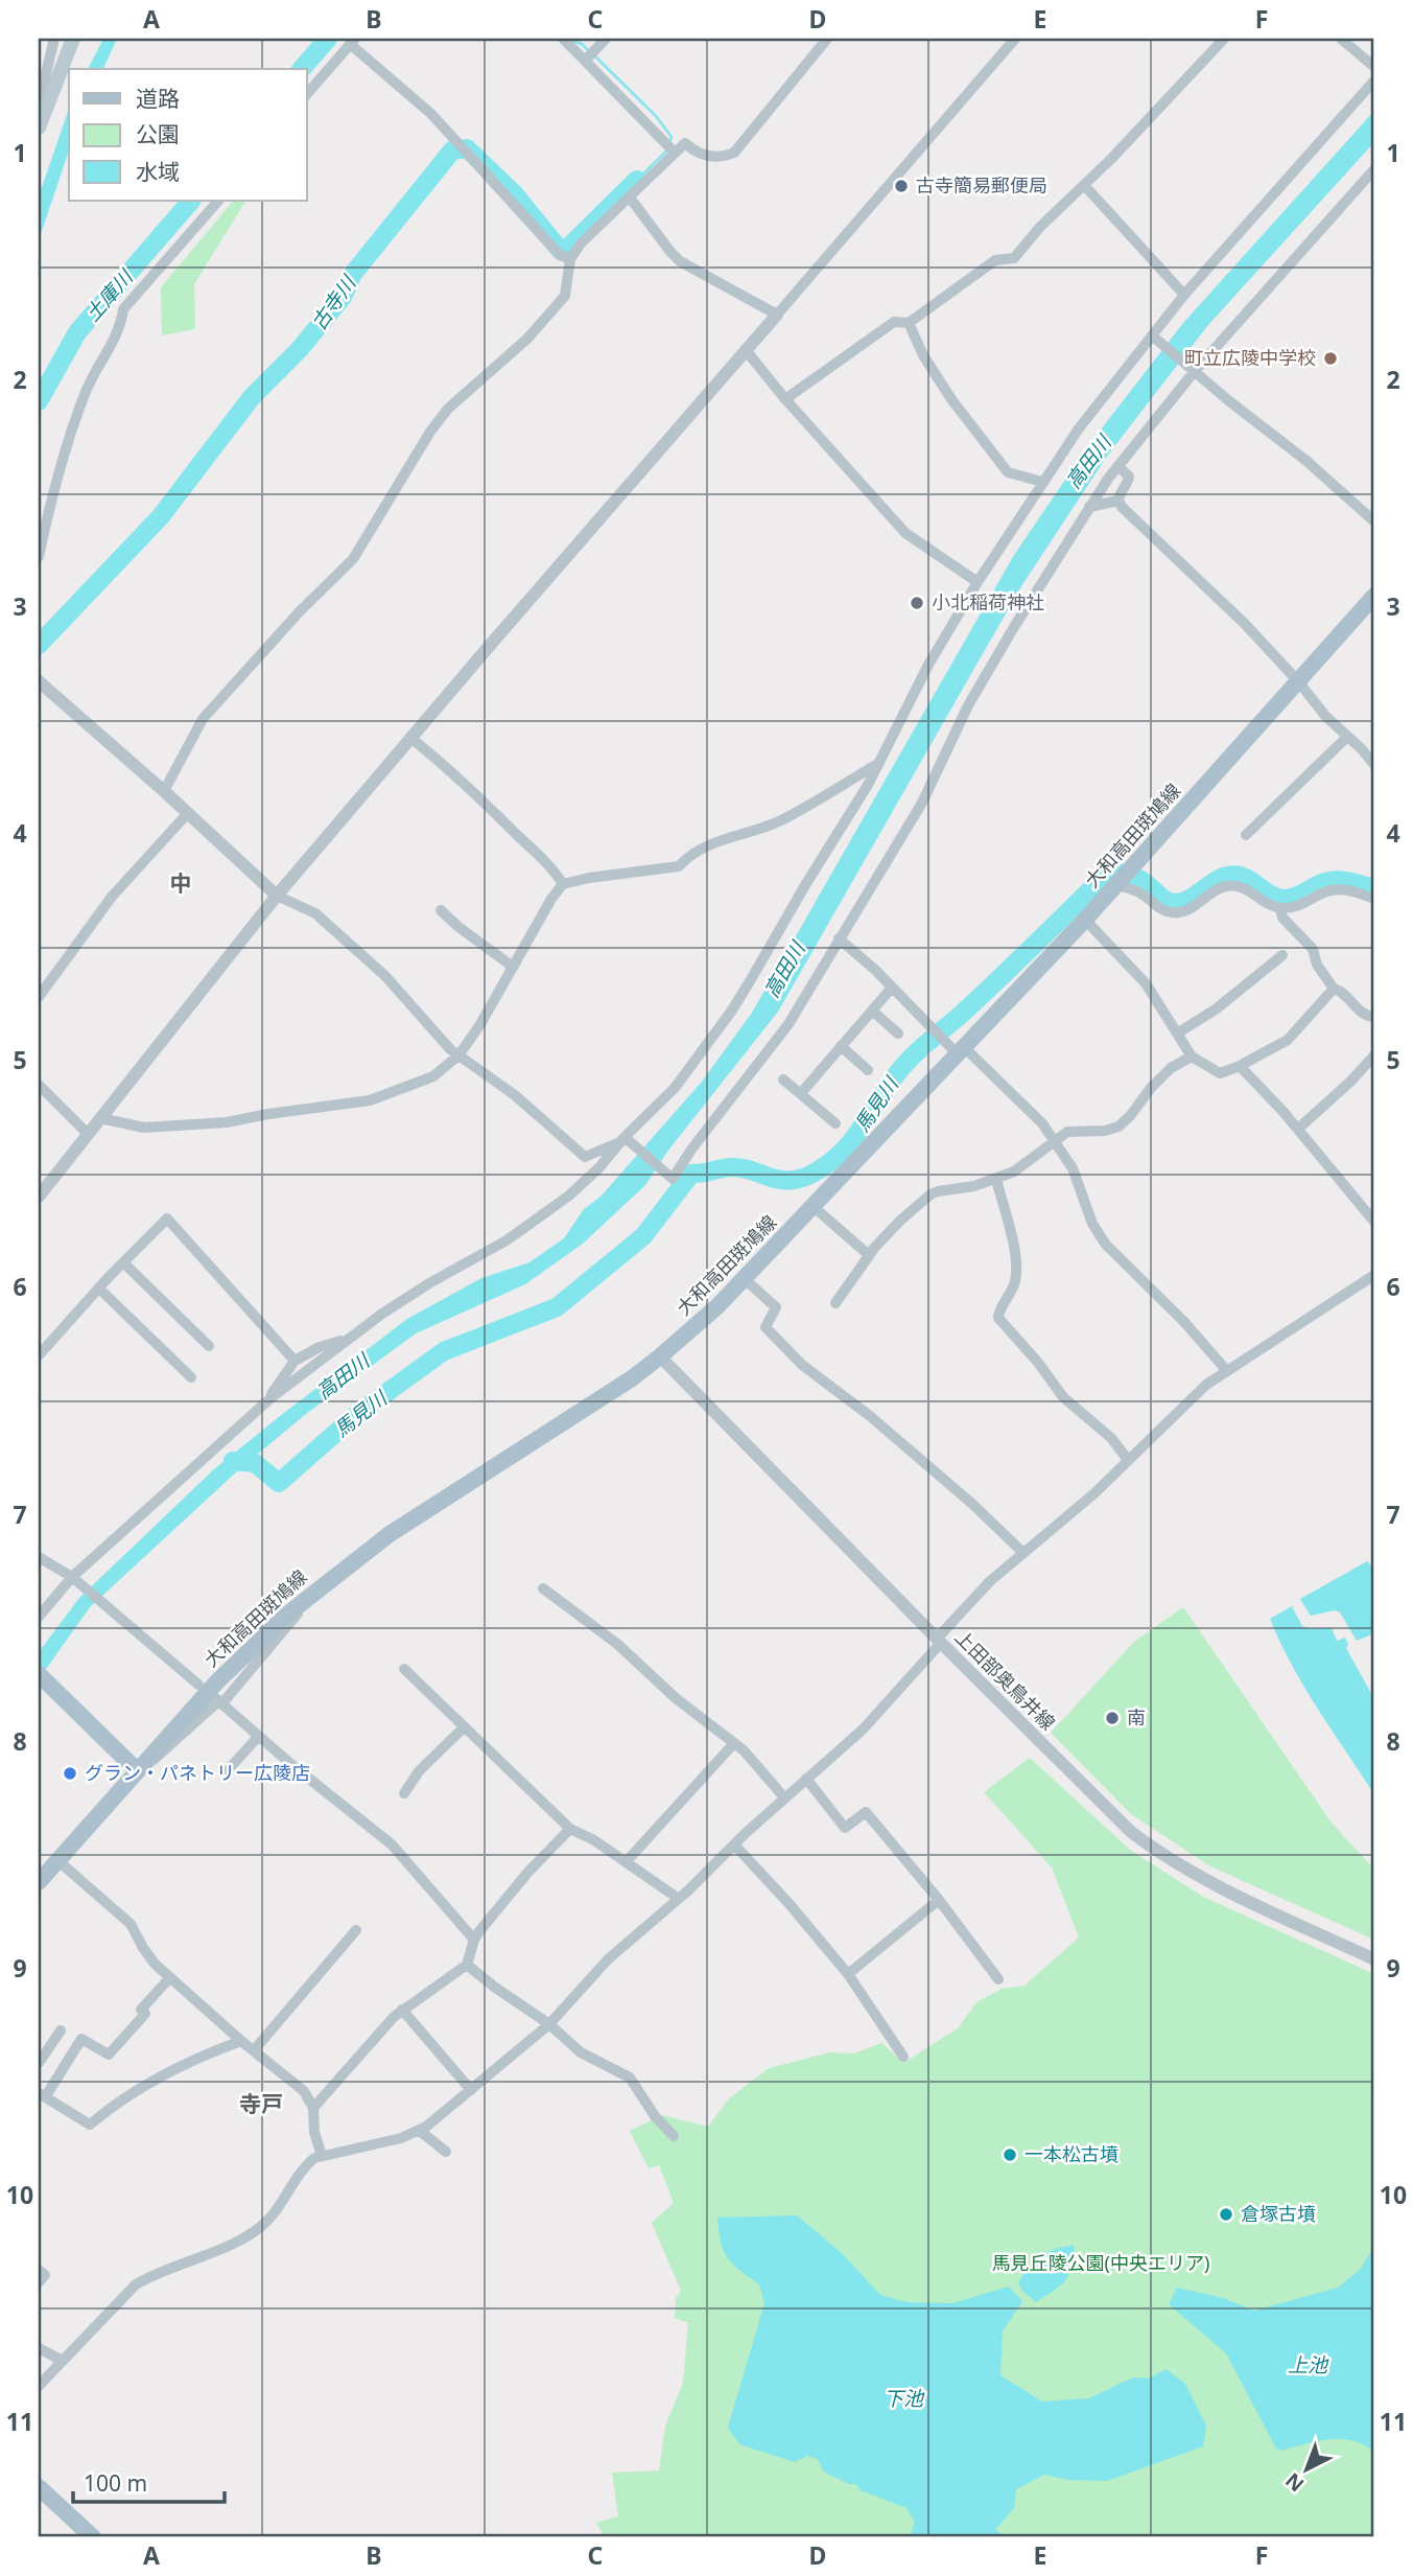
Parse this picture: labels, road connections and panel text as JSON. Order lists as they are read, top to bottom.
{
  "streets": {
    "main road": ["大和高田斑鳩線"],
    "street": ["上田部奥鳥井線"]
  },
  "crossings": [
    ["大和高田斑鳩線", "上田部奥鳥井線"]
  ],
  "districts": ["中", "寺戸"],
  "water": [
    "土庫川",
    "古寺川",
    "高田川",
    "馬見川",
    "上池",
    "下池"
  ],
  "parks": ["馬見丘陵公園(中央エリア)"],
  "places": [
    "古寺簡易郵便局",
    "町立広陵中学校",
    "小北稲荷神社",
    "南",
    "グラン・パネトリー広陵店",
    "一本松古墳",
    "倉塚古墳"
  ],
  "legend": ["道路", "公園", "水域"],
  "scale_bar": "100 m",
  "north": "bottom left",
  "grid": {
    "columns": [
      "A",
      "B",
      "C",
      "D",
      "E",
      "F"
    ],
    "rows": [
      "1",
      "2",
      "3",
      "4",
      "5",
      "6",
      "7",
      "8",
      "9",
      "10",
      "11"
    ]
  }
}
